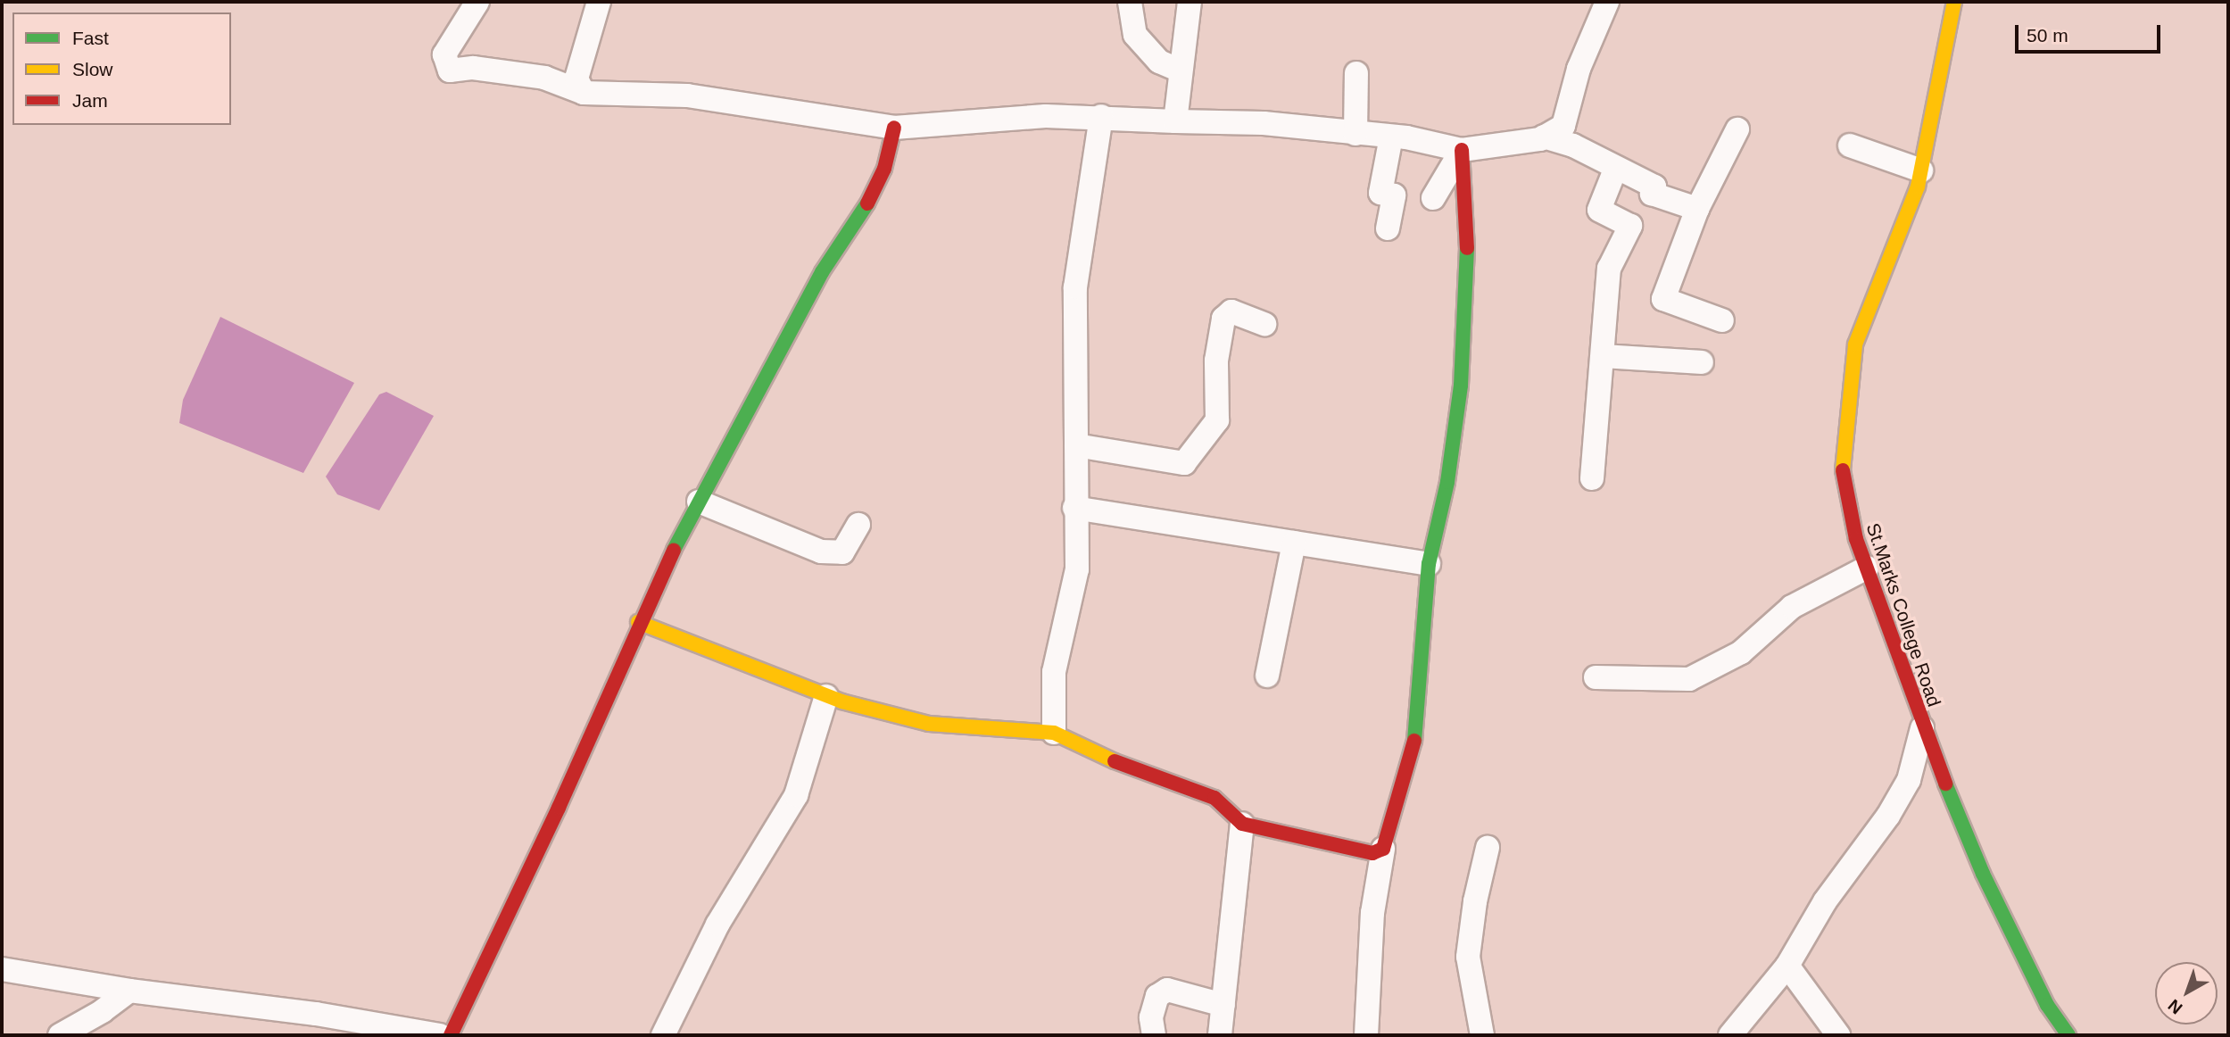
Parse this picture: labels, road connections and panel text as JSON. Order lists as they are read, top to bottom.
{
  "streets": {
    "street": ["St.Marks College Road"]
  },
  "legend": ["Fast", "Slow", "Jam"],
  "scale_bar": "50 m",
  "north": "bottom left"
}
